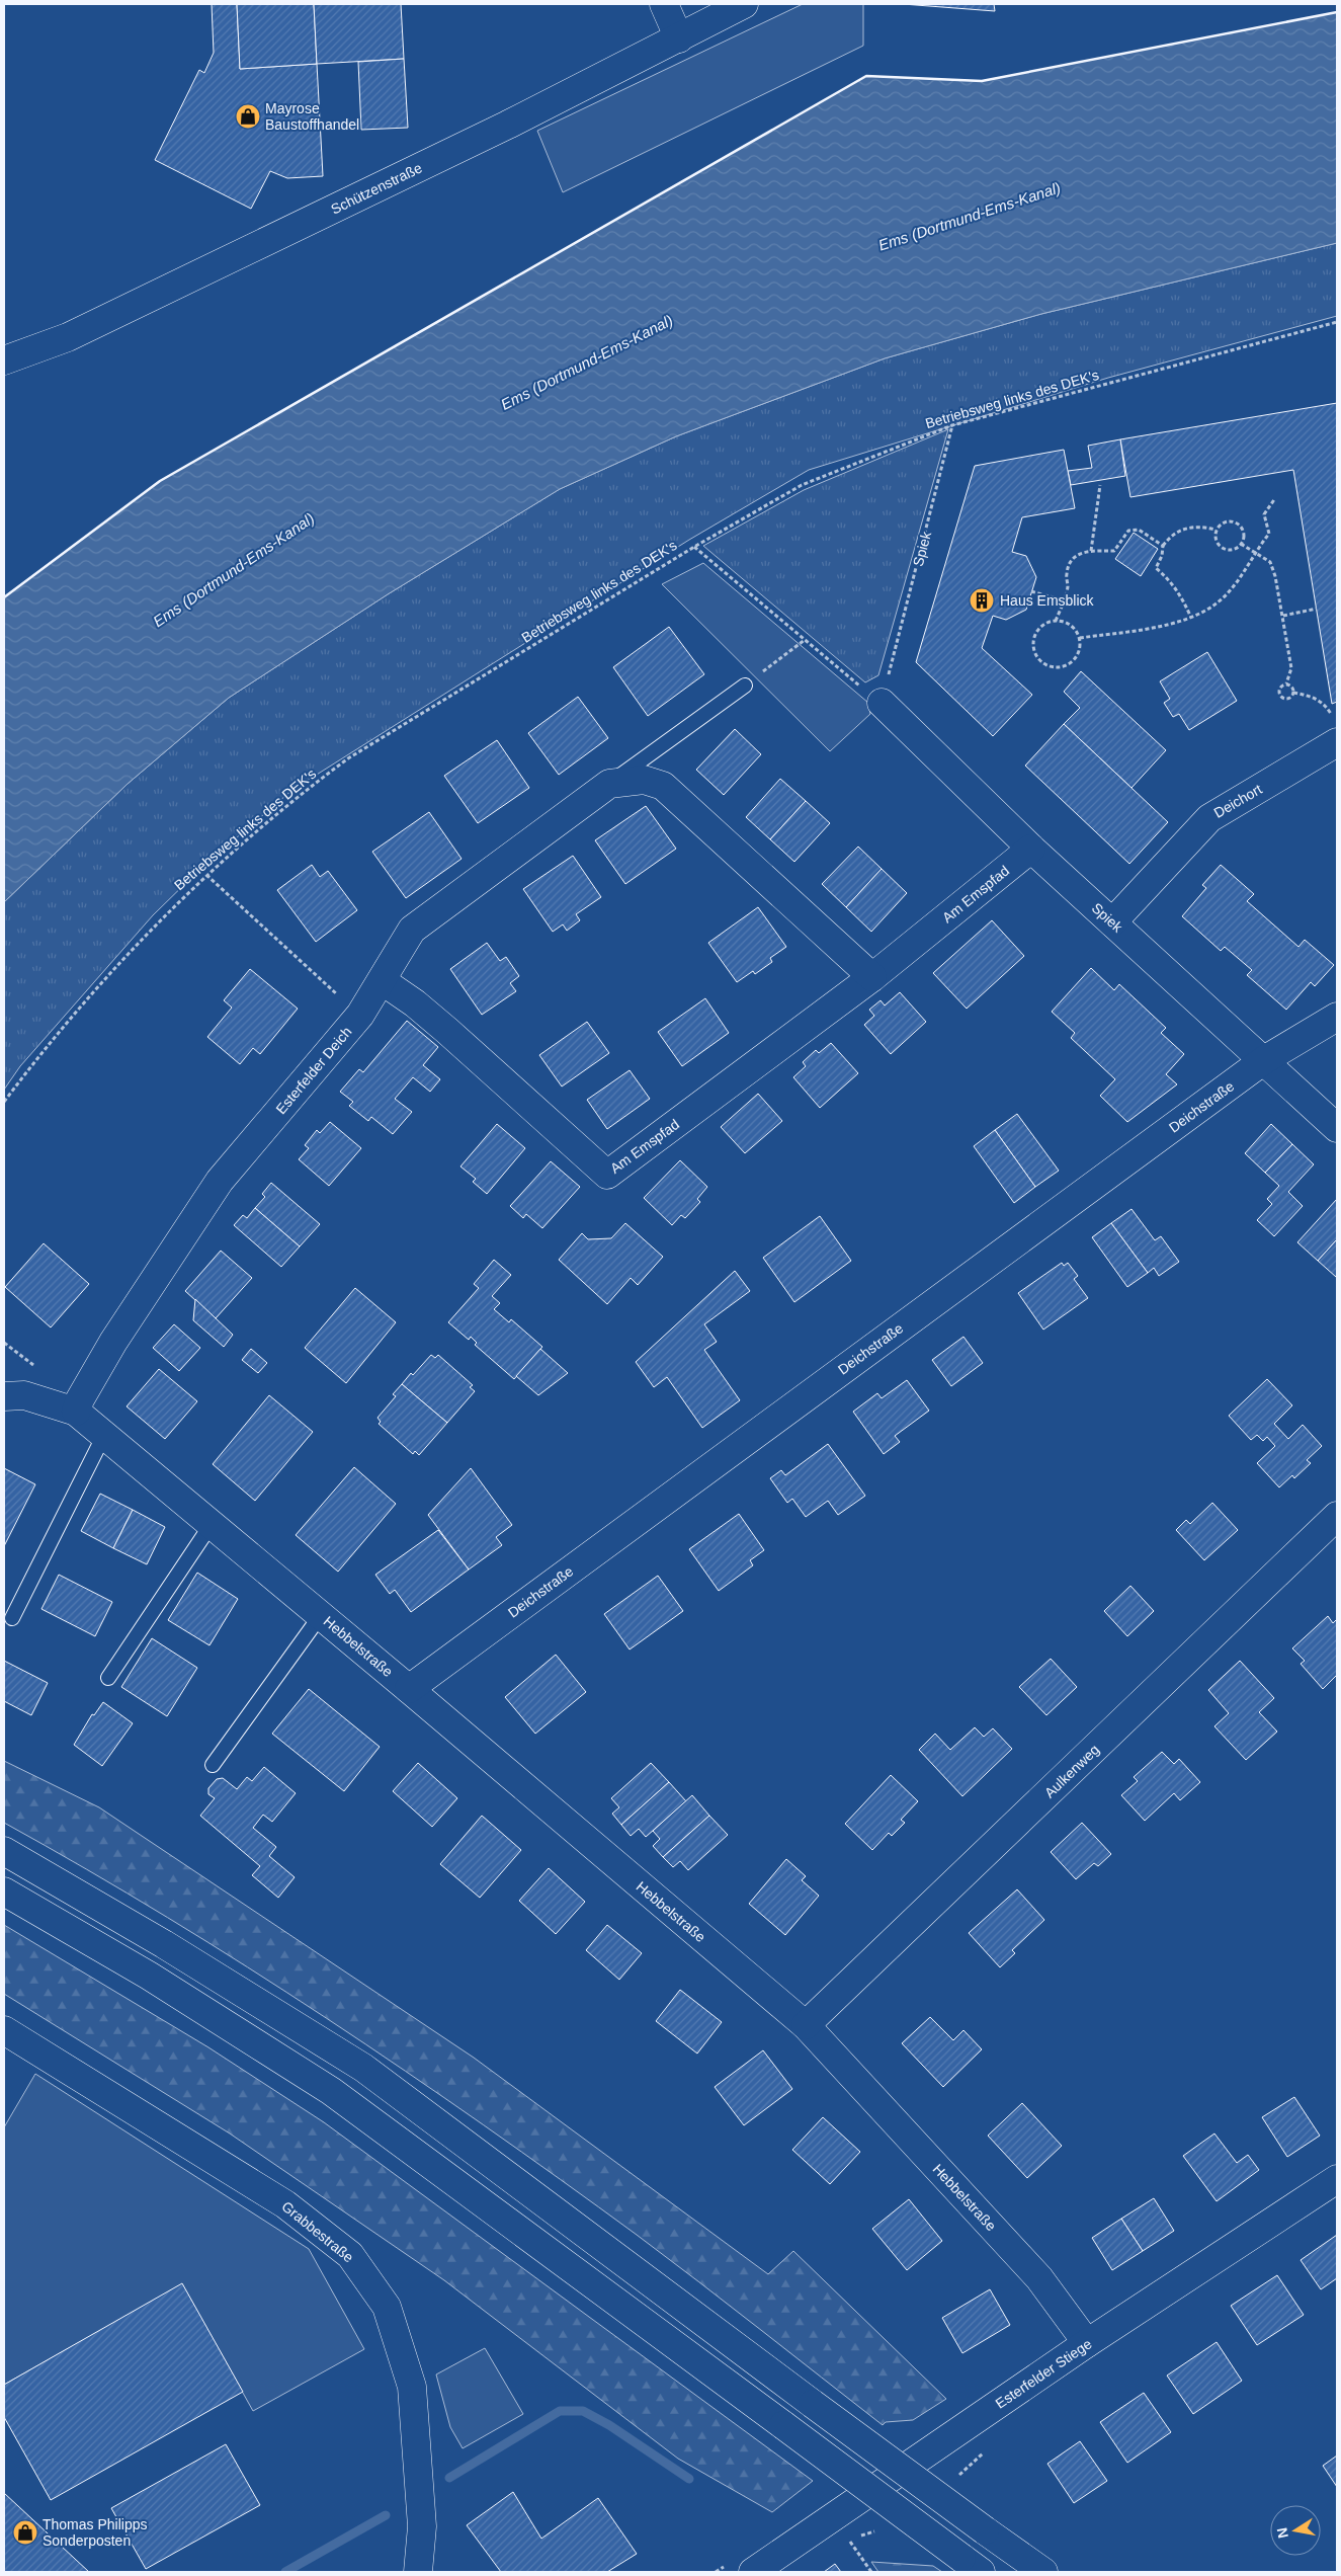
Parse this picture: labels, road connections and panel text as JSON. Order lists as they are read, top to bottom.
{
  "streets": {
    "main road": [
      "Schützenstraße",
      "Spiek",
      "Deichort",
      "Am Emspfad",
      "Esterfelder Deich",
      "Deichstraße",
      "Hebbelstraße",
      "Aulkenweg",
      "Grabbestraße",
      "Esterfelder Stiege"
    ],
    "path": ["Betriebsweg links des DEK's"]
  },
  "crossings": [
    ["Betriebsweg links des DEK's", "Spiek"],
    ["Spiek", "Deichort"],
    ["Spiek", "Am Emspfad"],
    ["Spiek", "Deichstraße"],
    ["Am Emspfad", "Esterfelder Deich"],
    ["Esterfelder Deich", "Hebbelstraße"],
    ["Deichstraße", "Hebbelstraße"],
    ["Hebbelstraße", "Aulkenweg"],
    ["Hebbelstraße", "Esterfelder Stiege"]
  ],
  "water": ["Ems (Dortmund-Ems-Kanal)"],
  "places": {
    "shop": ["Mayrose Baustoffhandel", "Thomas Philipps Sonderposten"],
    "building": ["Haus Emsblick"]
  },
  "north": "left"
}
